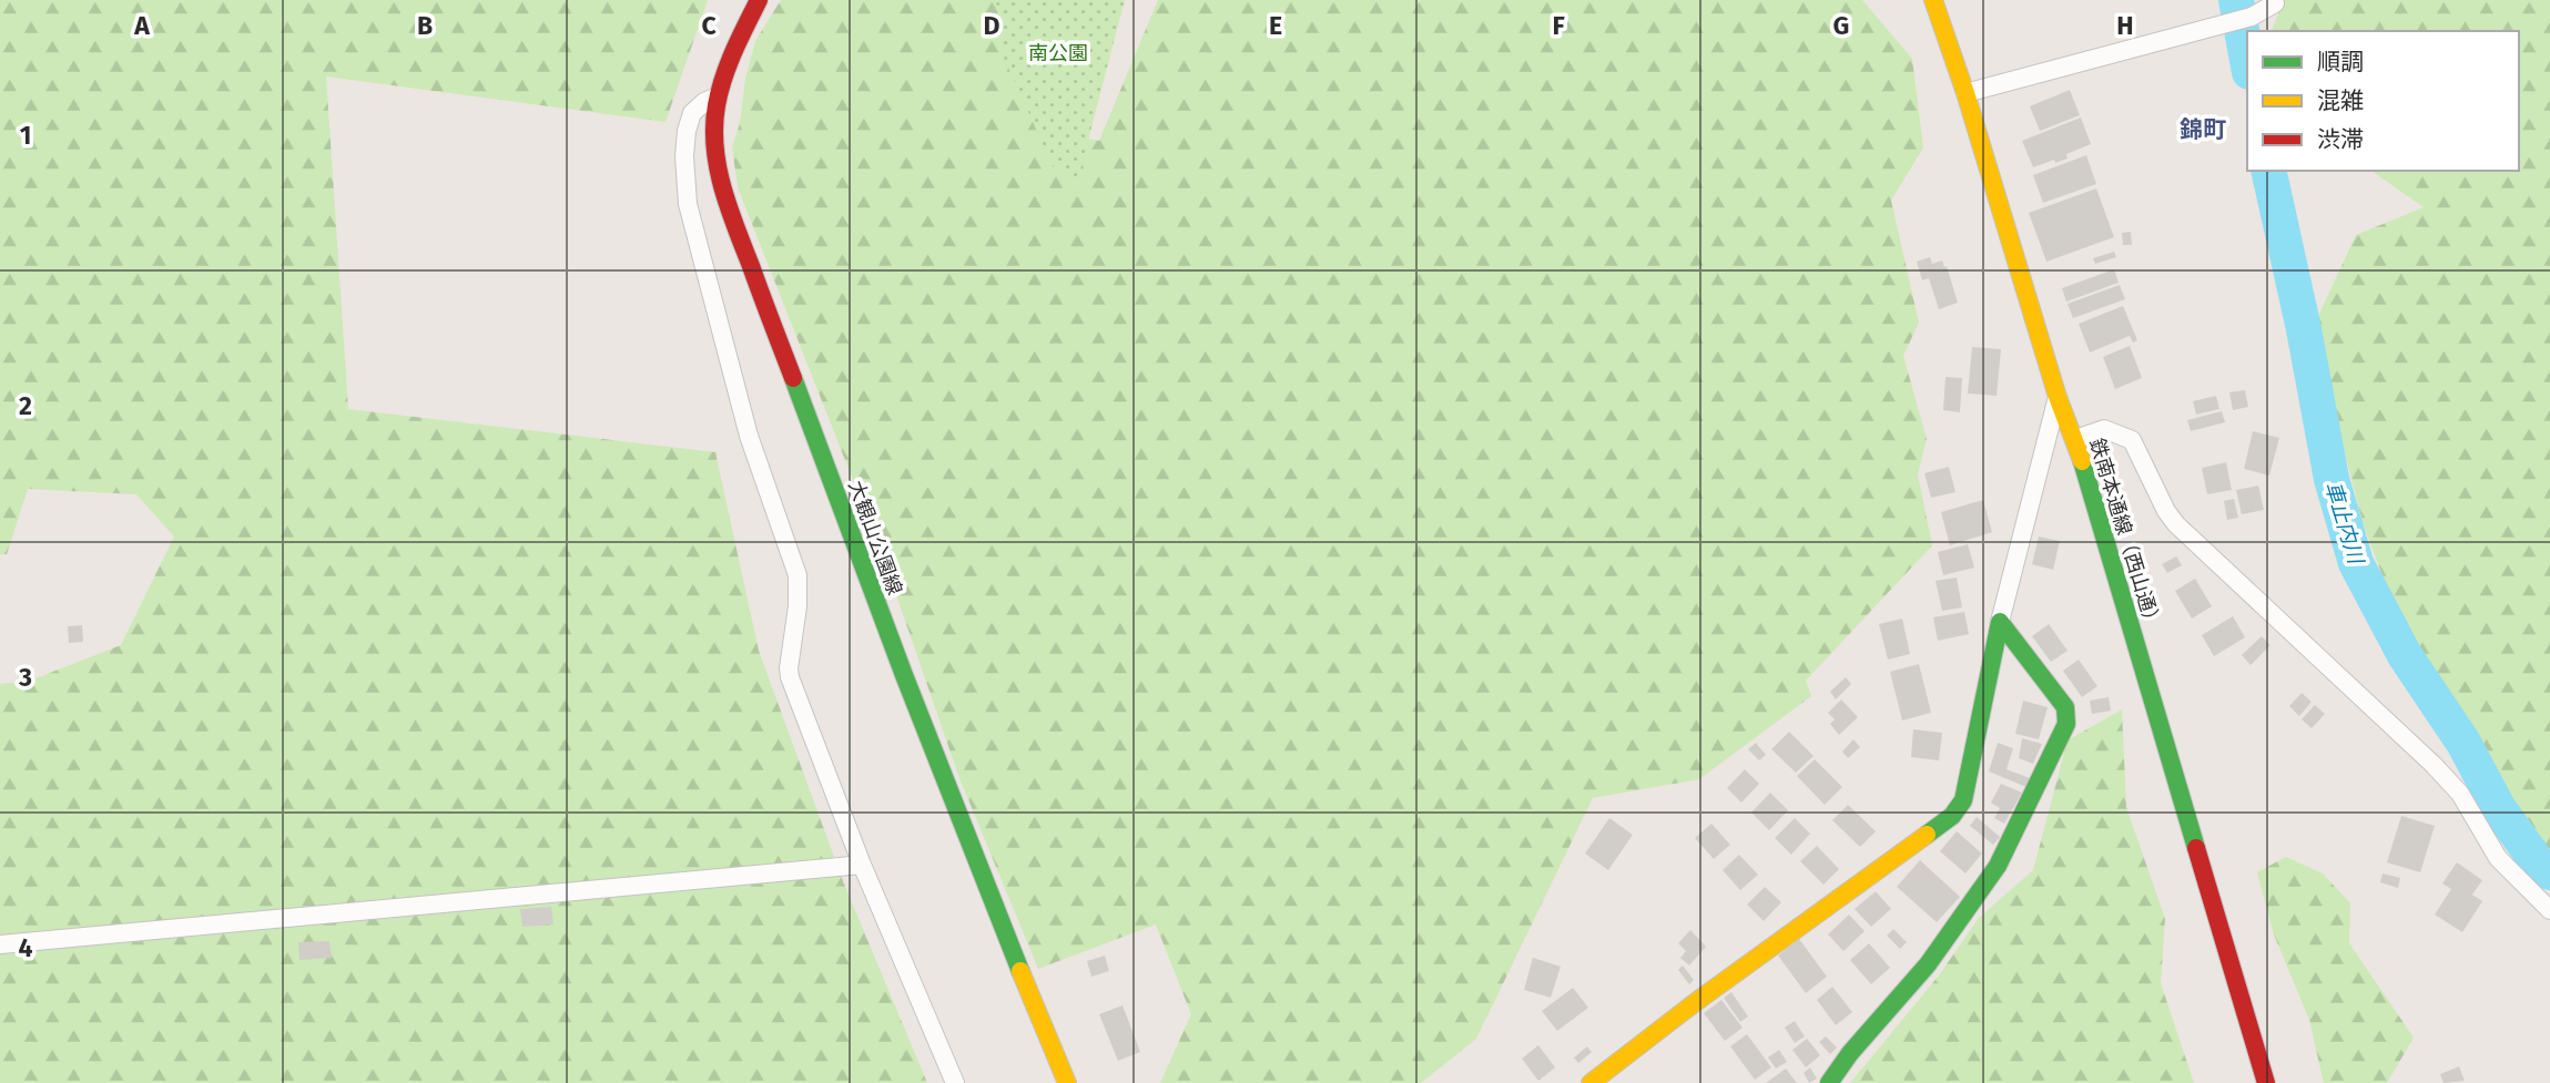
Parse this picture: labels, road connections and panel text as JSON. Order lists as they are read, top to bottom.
{
  "streets": {
    "street": ["鉄南本通線（西山通）", "大観山公園線"]
  },
  "districts": ["錦町"],
  "water": ["車止内川"],
  "parks": ["南公園"],
  "legend": ["順調", "混雑", "渋滞"],
  "grid": {
    "columns": [
      "A",
      "B",
      "C",
      "D",
      "E",
      "F",
      "G",
      "H"
    ],
    "rows": [
      "1",
      "2",
      "3",
      "4"
    ]
  }
}
